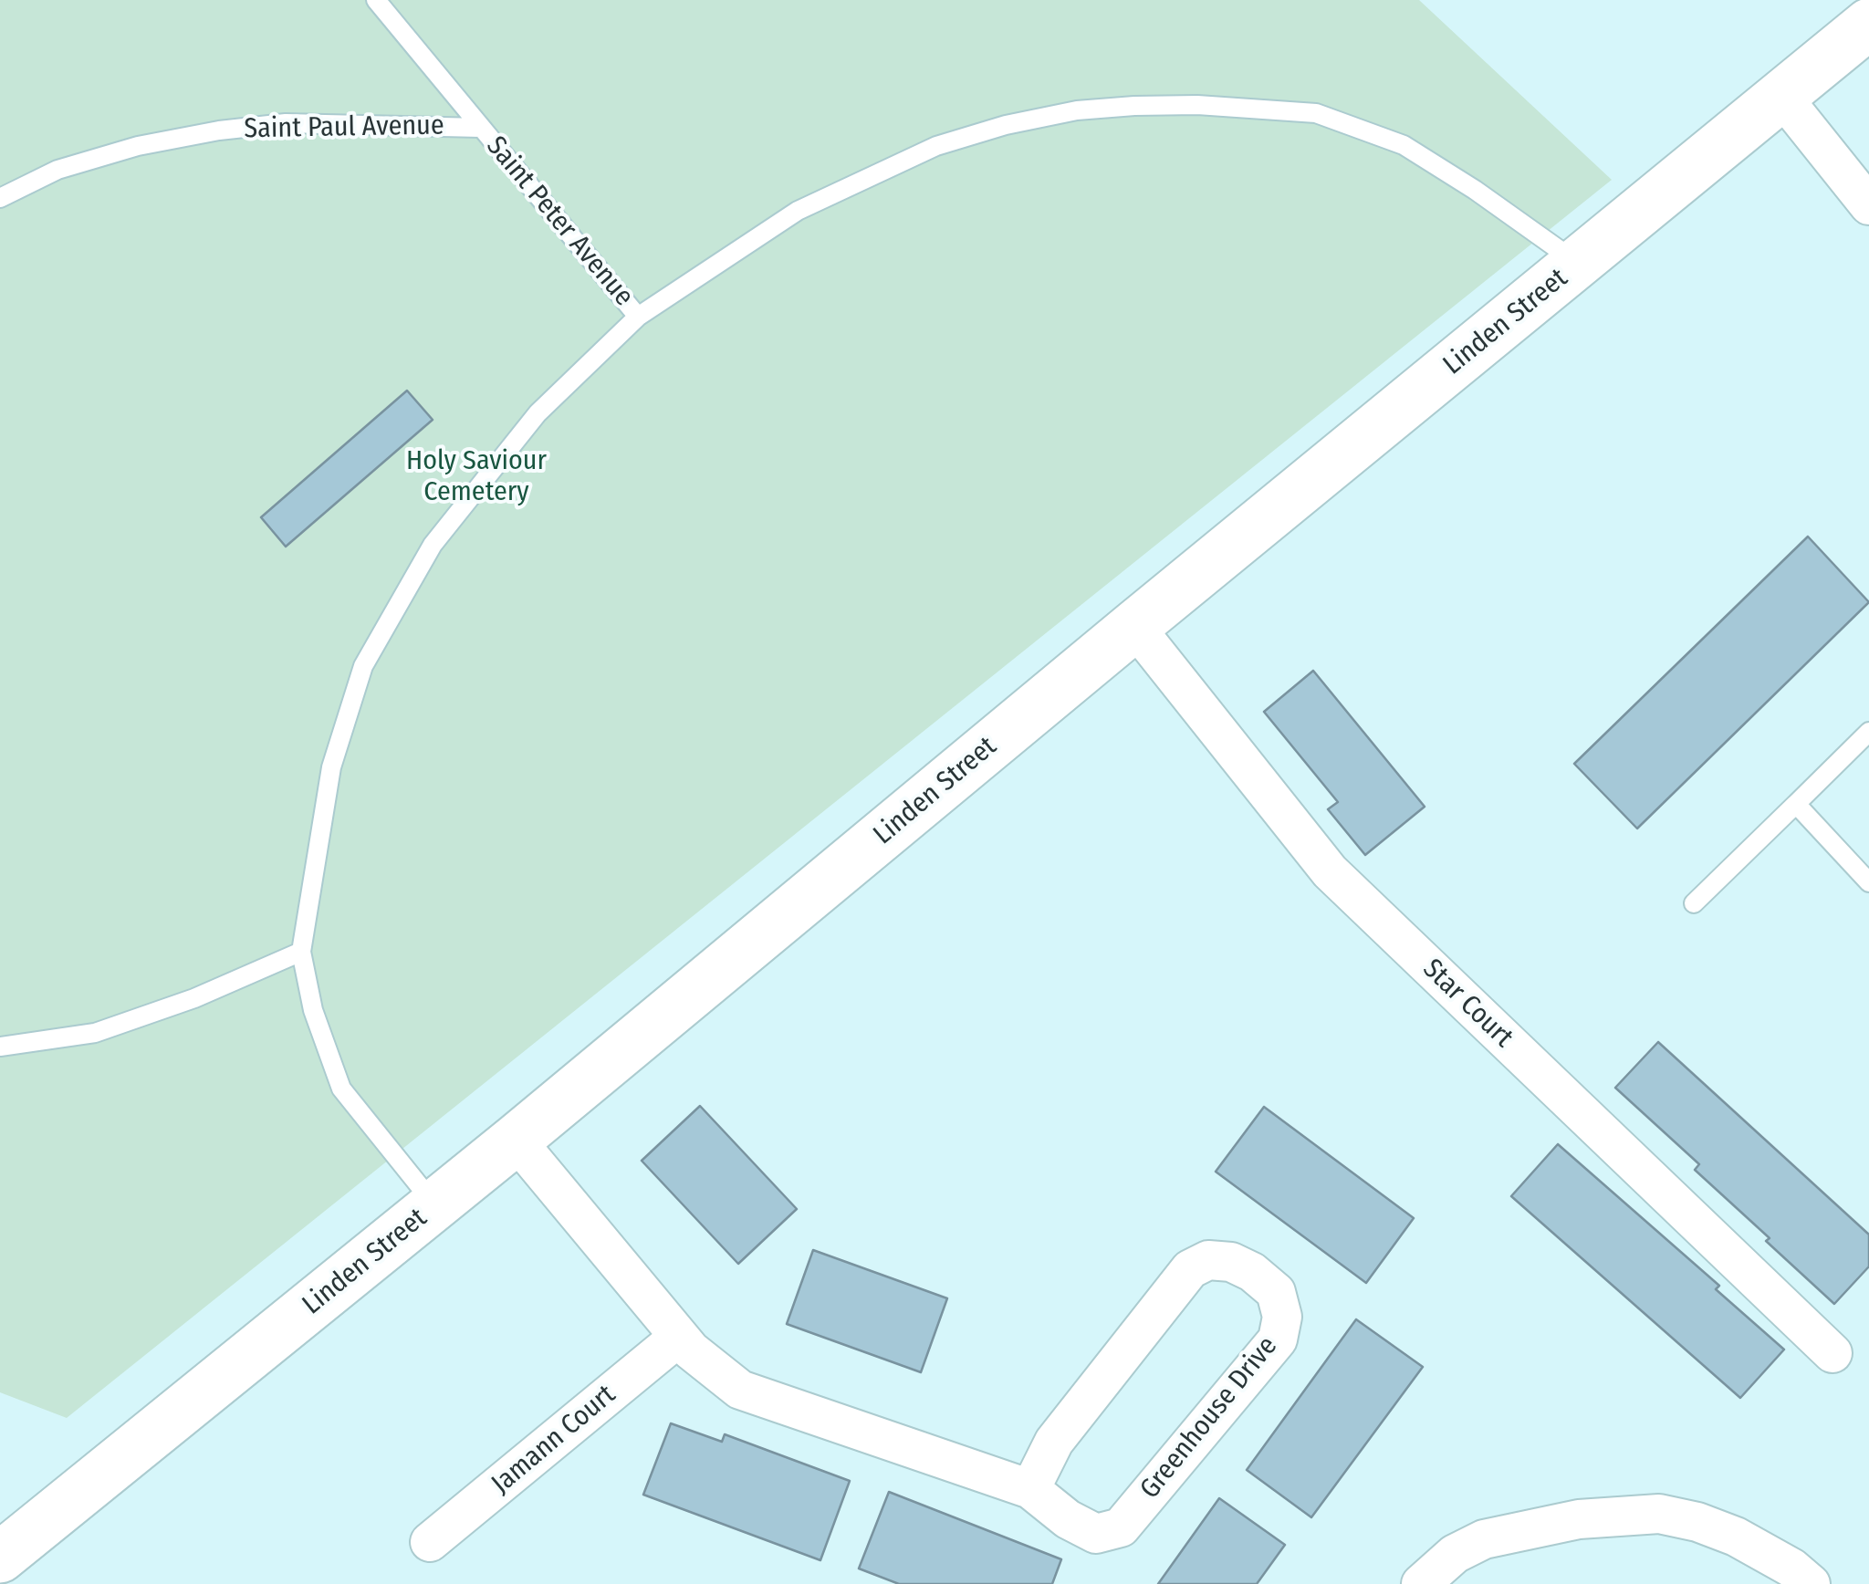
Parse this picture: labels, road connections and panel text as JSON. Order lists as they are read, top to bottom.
{
  "streets": {
    "main road": ["Linden Street"],
    "street": ["Star Court", "Greenhouse Drive", "Jamann Court"],
    "lane": ["Saint Paul Avenue", "Saint Peter Avenue"]
  },
  "crossings": [
    ["Saint Paul Avenue", "Saint Peter Avenue"],
    ["Linden Street", "Star Court"],
    ["Linden Street", "Greenhouse Drive"],
    ["Greenhouse Drive", "Jamann Court"]
  ],
  "parks": ["Holy Saviour Cemetery"]
}
